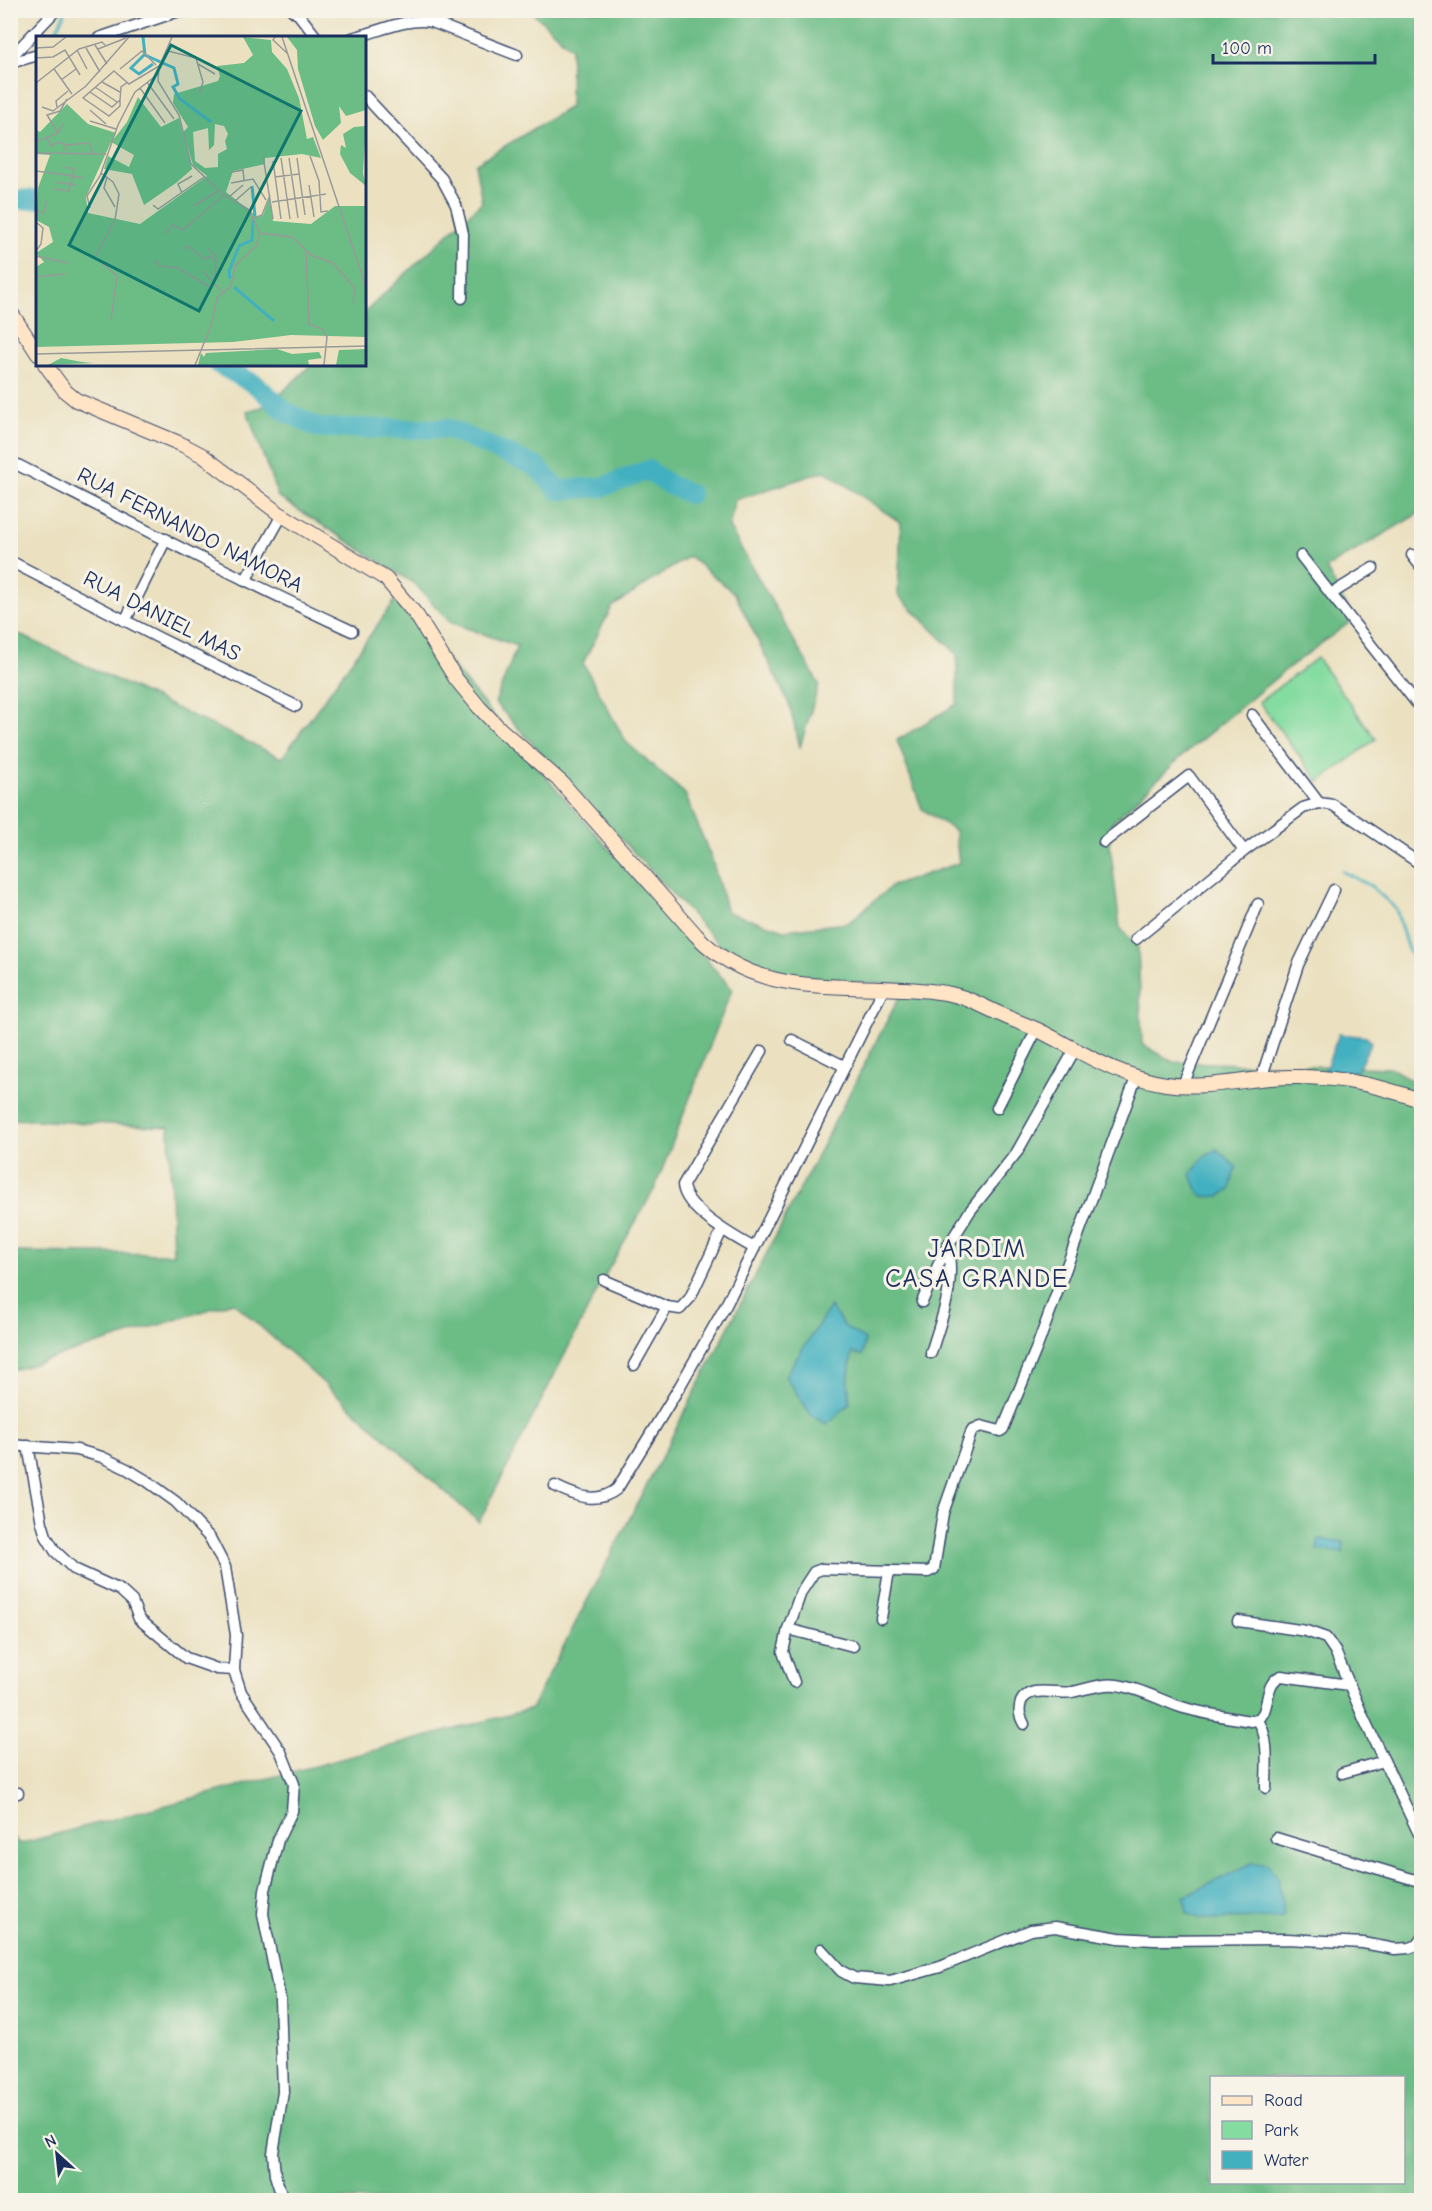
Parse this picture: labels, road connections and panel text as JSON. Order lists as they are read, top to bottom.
{
  "streets": {
    "street": ["RUA FERNANDO NAMORA", "RUA DANIEL MAS"]
  },
  "districts": ["JARDIM CASA GRANDE"],
  "legend": ["Road", "Park", "Water"],
  "scale_bar": "100 m",
  "north": "top left"
}
